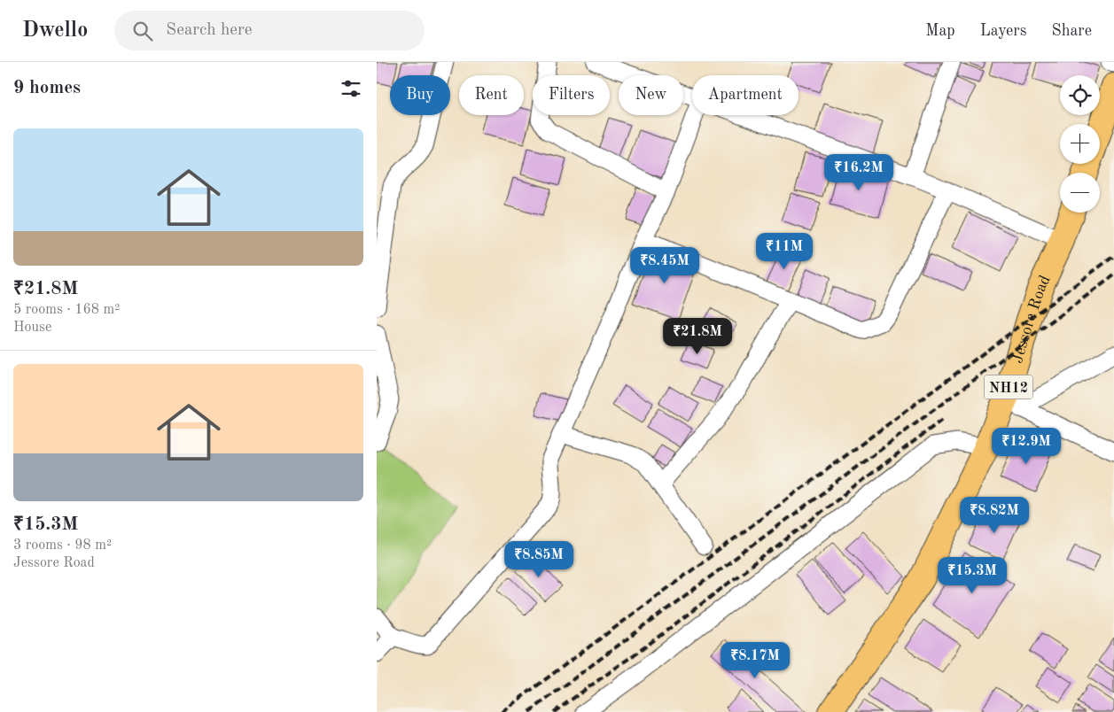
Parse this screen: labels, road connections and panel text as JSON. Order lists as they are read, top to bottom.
{
  "streets": {
    "highway": ["Jessore Road", "NH12"]
  },
  "page": {
    "header": "Dwello",
    "search": "Search here",
    "nav": ["Map", "Layers", "Share"],
    "heading": "9 homes",
    "map_buttons": ["+", "−"],
    "chip": [
      "Buy",
      "Rent",
      "Filters",
      "New",
      "Apartment"
    ],
    "list": [
      {
        "name": "₹21.8M",
        "note": "5 rooms · 168 m² · House"
      },
      {
        "name": "₹15.3M",
        "note": "3 rooms · 98 m² · Jessore Road"
      }
    ],
    "price": [
      "₹16.2M",
      "₹11M",
      "₹8.45M",
      "₹21.8M",
      "₹12.9M",
      "₹8.82M",
      "₹8.85M",
      "₹15.3M",
      "₹8.17M"
    ]
  }
}
